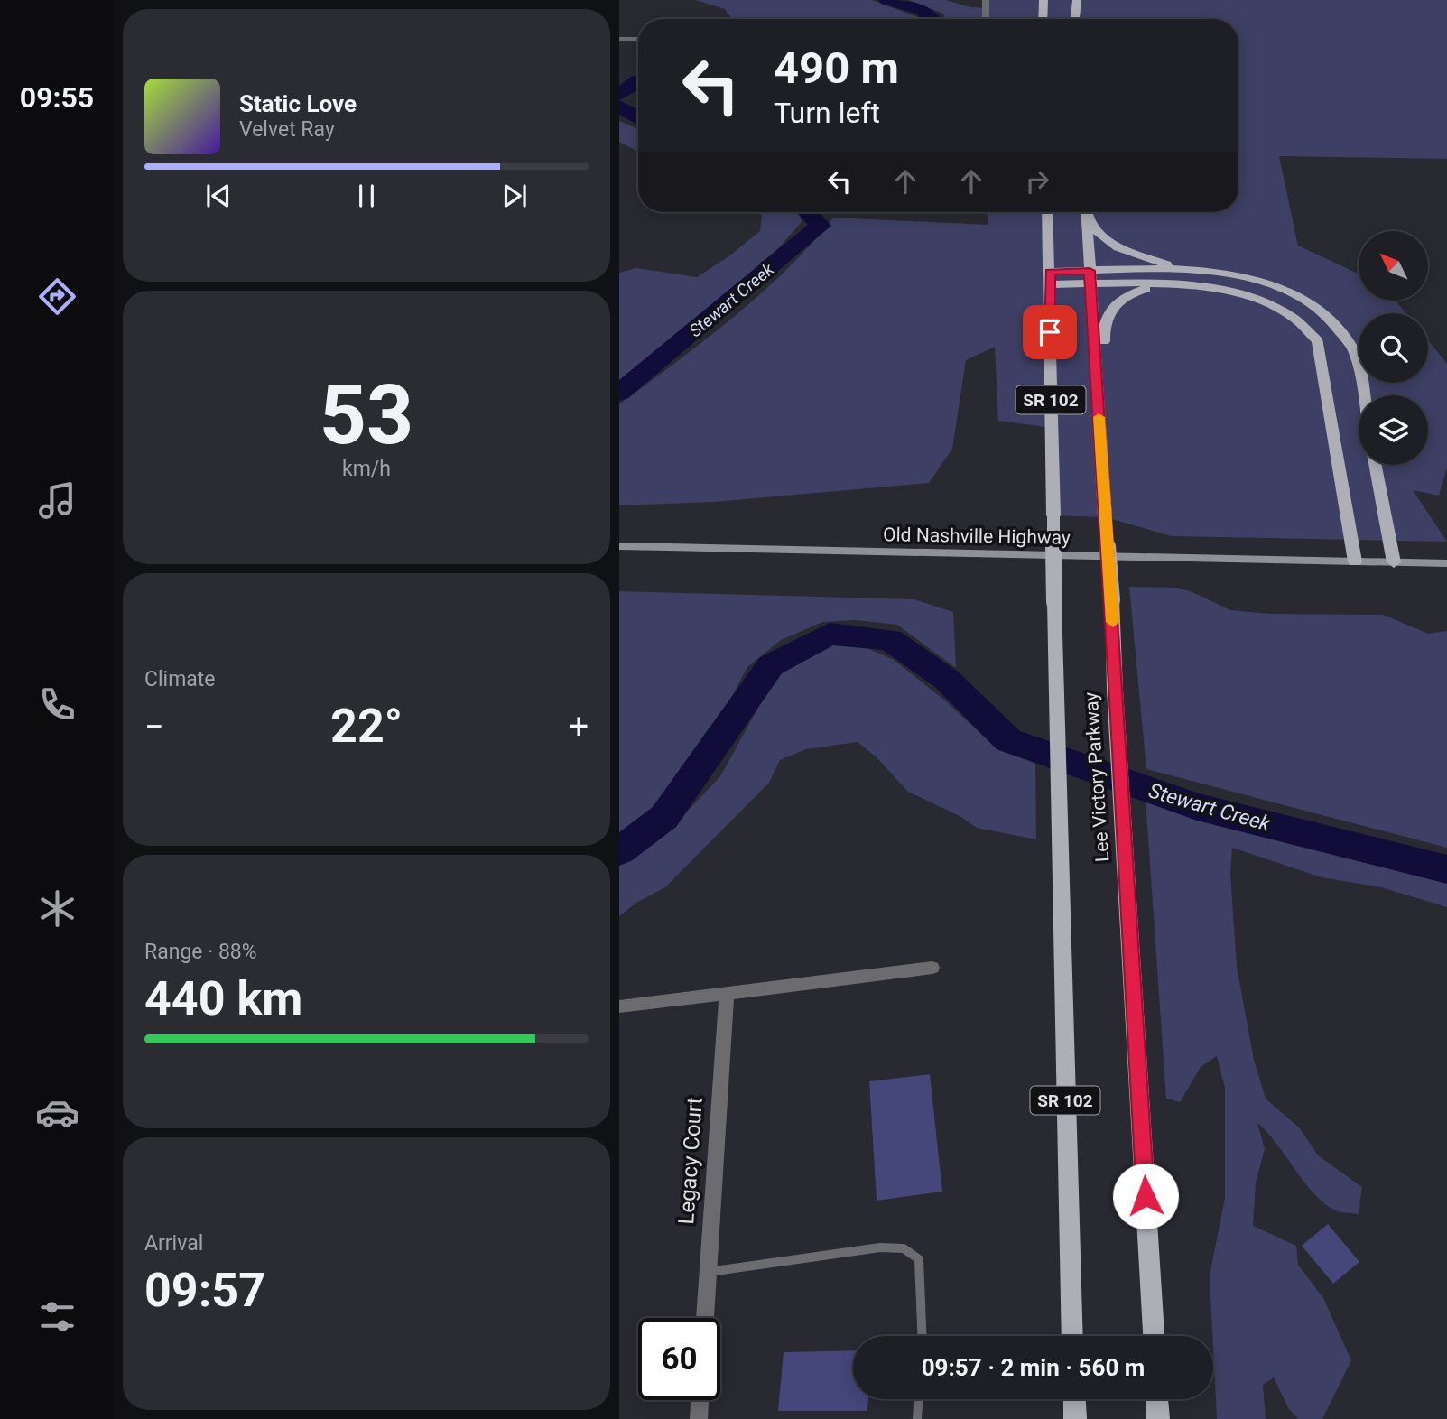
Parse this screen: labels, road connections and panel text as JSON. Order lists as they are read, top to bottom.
{
  "streets": {
    "main road": ["SR 102", "Old Nashville Highway", "Lee Victory Parkway"],
    "street": ["Legacy Court"]
  },
  "water": ["Stewart Creek"],
  "north": "top left",
  "page": {
    "tabs": "09:55",
    "turn": ["490 m", "Turn left"],
    "song": ["Static Love", "Velvet Ray"],
    "tile": [
      ["53", "km/h"],
      "Climate",
      ["Range · 88%", "440 km"],
      ["Arrival", "09:57"]
    ],
    "heat": ["−", "22°", "+"],
    "limit": "60",
    "trip": "09:57 · 2 min · 560 m"
  }
}
